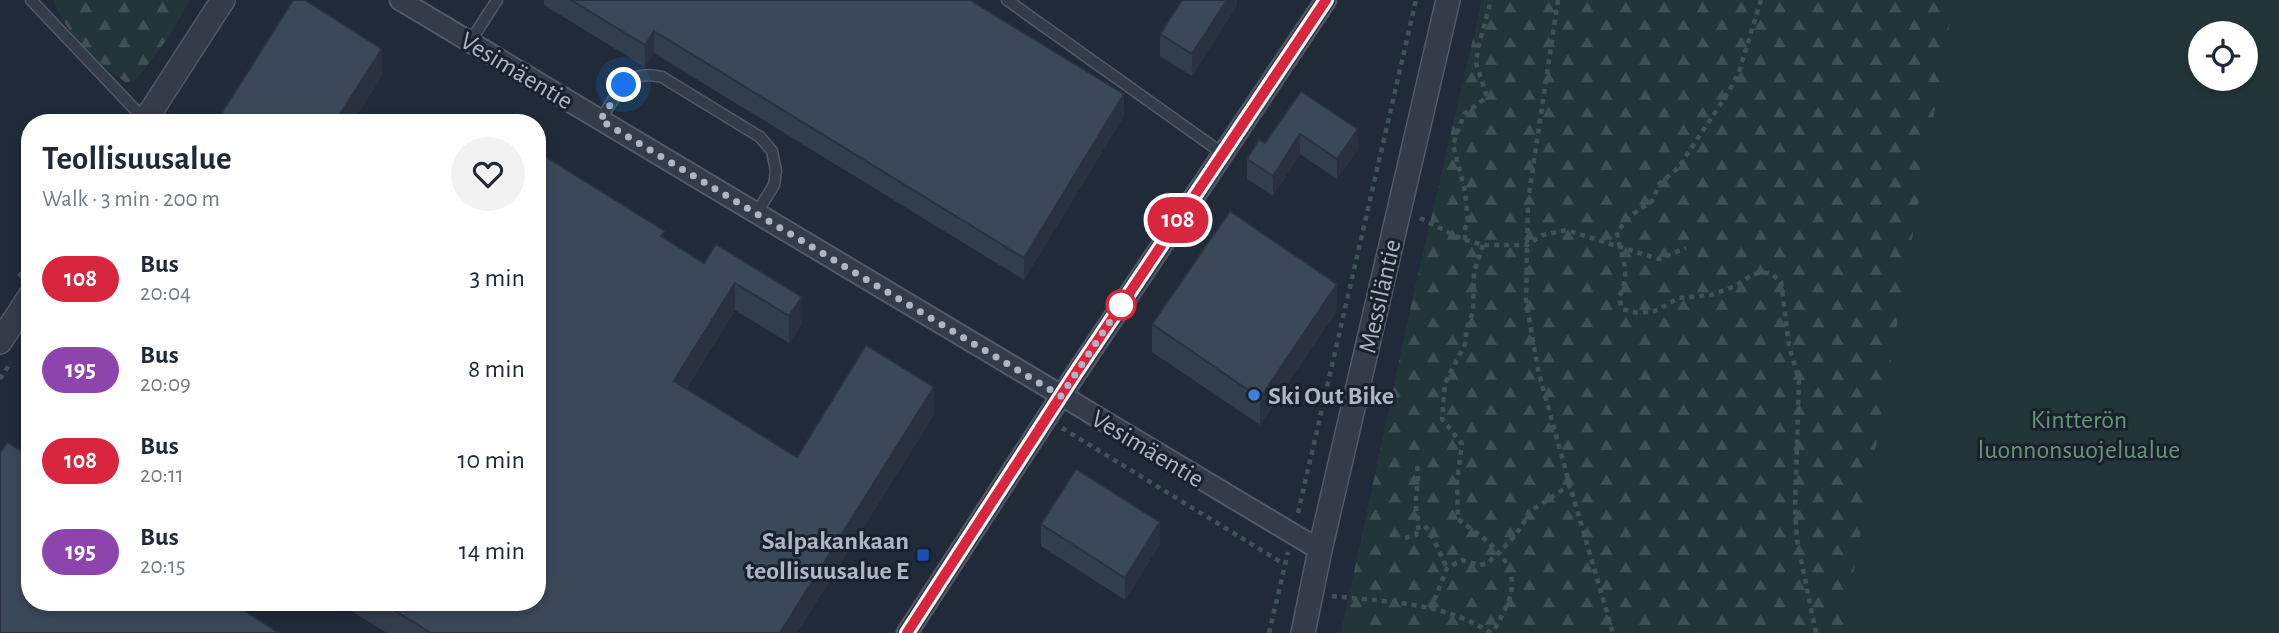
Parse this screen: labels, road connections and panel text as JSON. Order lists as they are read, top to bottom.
{
  "streets": {
    "street": ["Vesimäentie", "Messiläntie"]
  },
  "crossings": [
    ["Vesimäentie", "Messiläntie"]
  ],
  "parks": ["Kintterön luonnonsuojelualue"],
  "places": {
    "other": ["Ski Out Bike"],
    "transit": ["Salpakankaan teollisuusalue E"]
  },
  "lines": ["bus line 108"],
  "page": {
    "on_map": "108",
    "heading": ["Teollisuusalue", "Walk · 3 min · 200 m"],
    "list": [
      {
        "mark": "108",
        "name": "Bus",
        "note": "20:04",
        "value": "3 min"
      },
      {
        "mark": "195",
        "name": "Bus",
        "note": "20:09",
        "value": "8 min"
      },
      {
        "mark": "108",
        "name": "Bus",
        "note": "20:11",
        "value": "10 min"
      },
      {
        "mark": "195",
        "name": "Bus",
        "note": "20:15",
        "value": "14 min"
      }
    ]
  }
}
